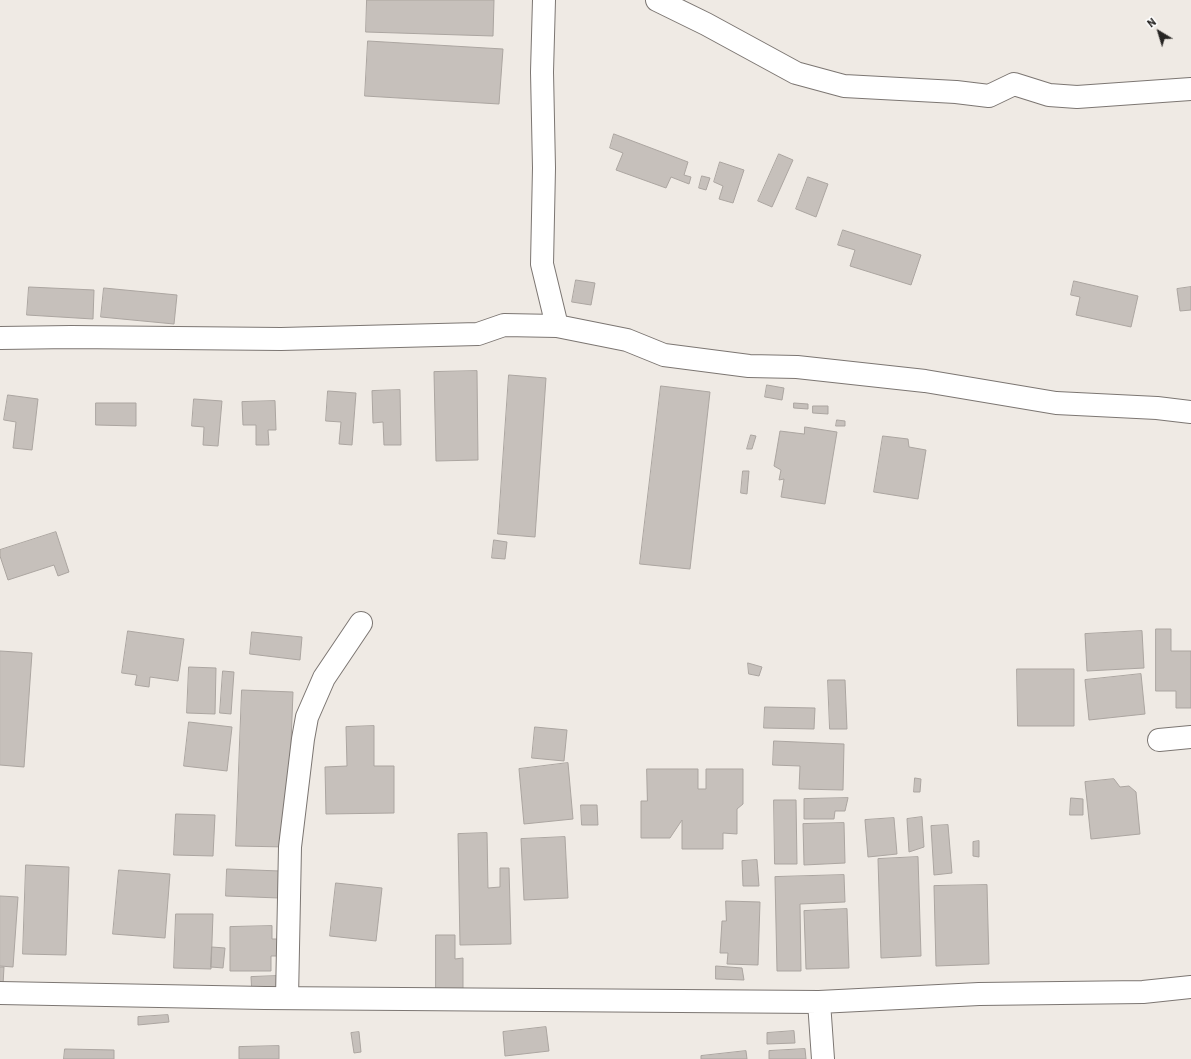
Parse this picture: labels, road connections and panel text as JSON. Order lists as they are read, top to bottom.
{
  "north": "top left"
}
